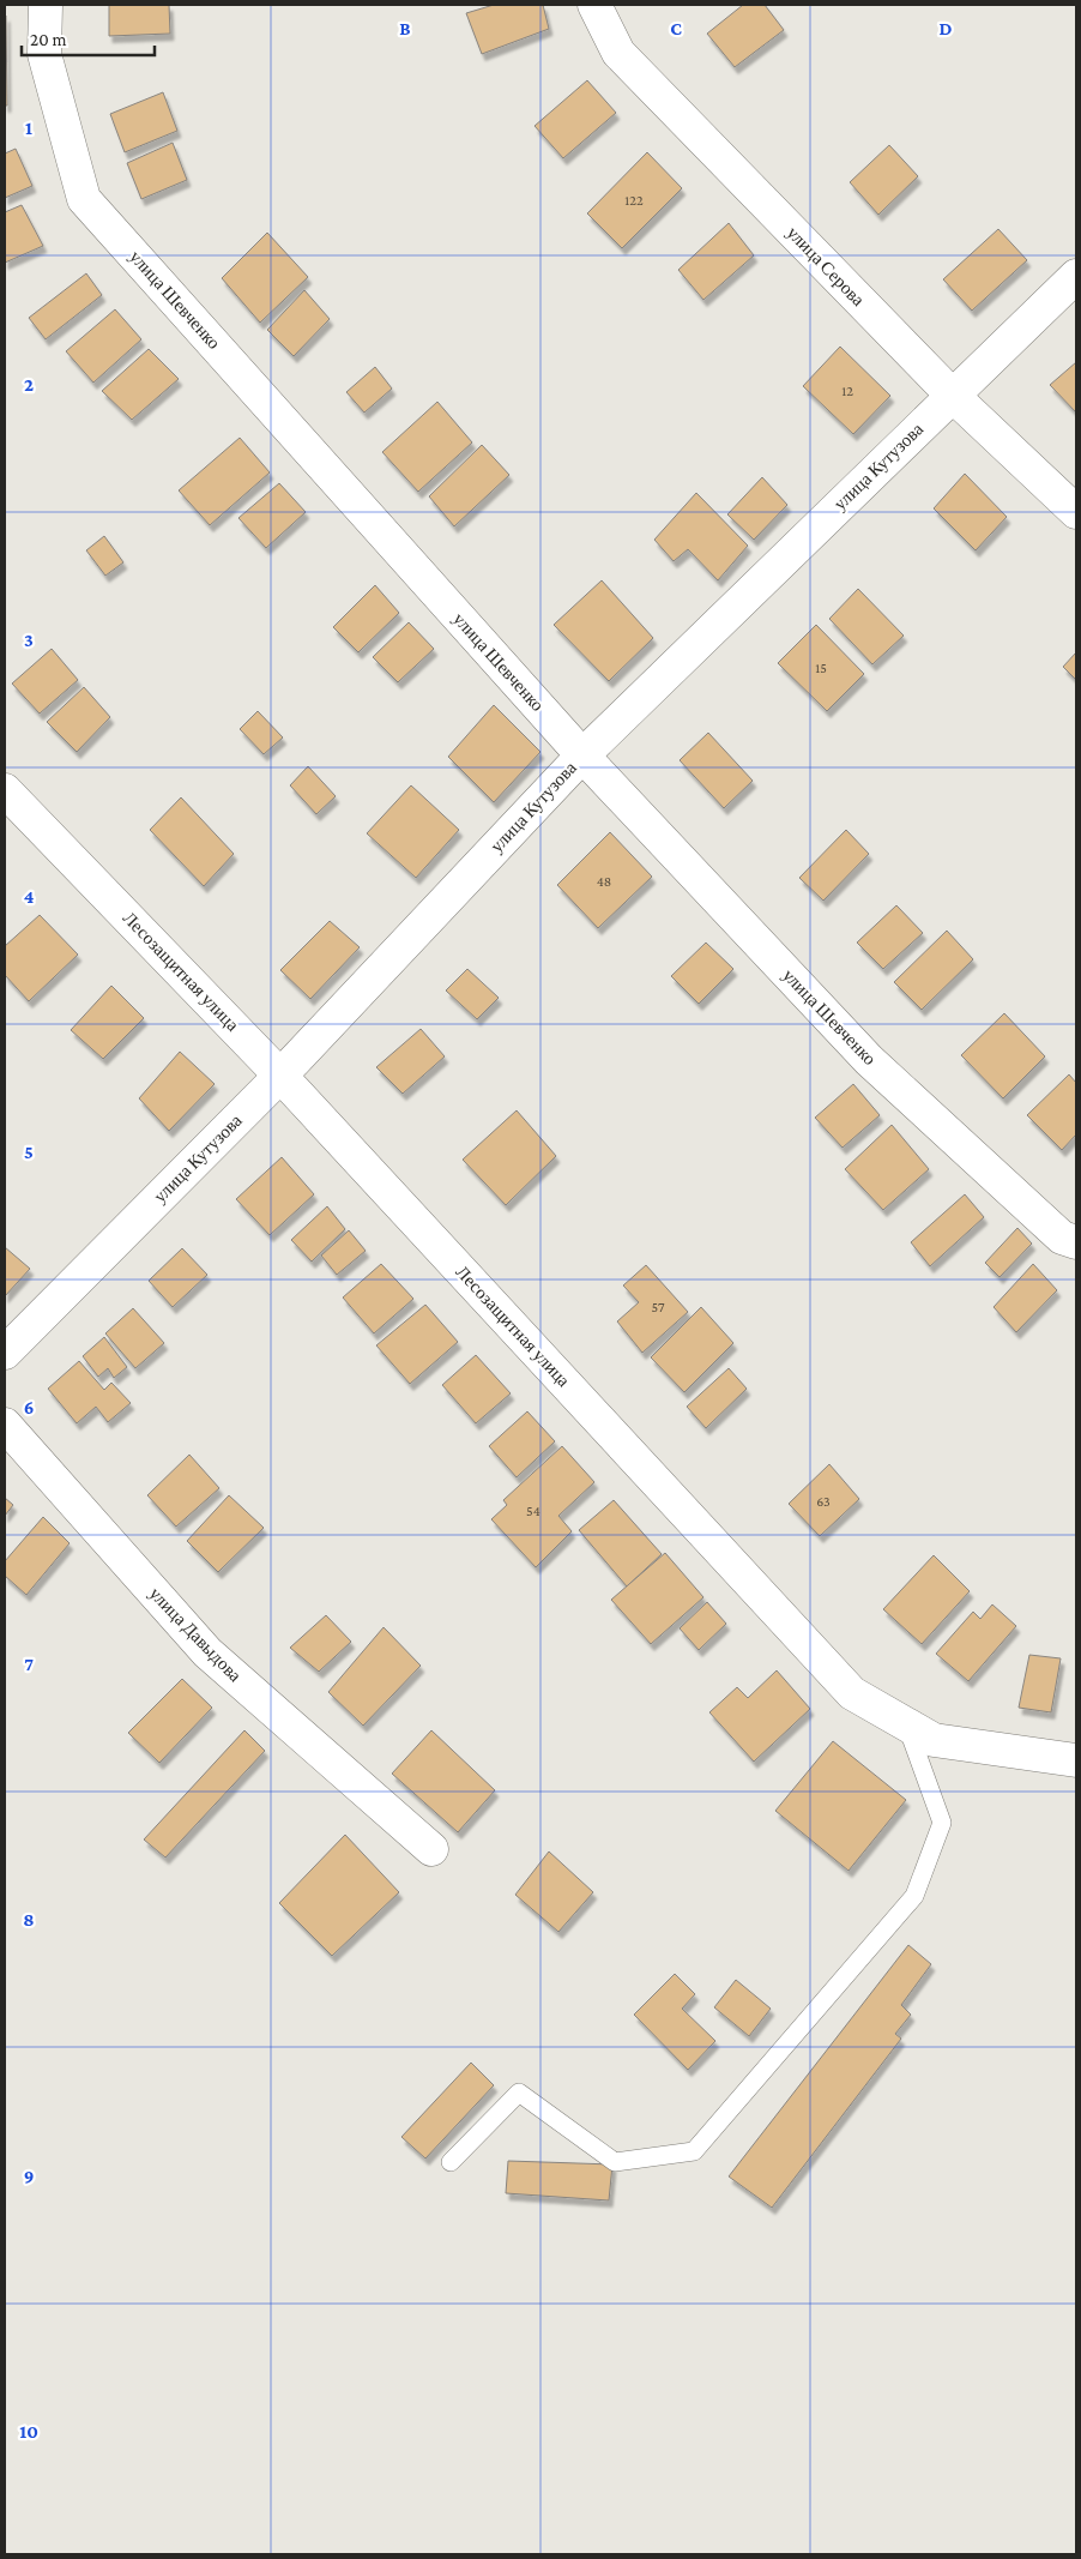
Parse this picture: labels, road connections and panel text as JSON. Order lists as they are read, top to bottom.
{
  "streets": {
    "street": [
      "улица Серова",
      "улица Шевченко",
      "улица Кутузова",
      "Лесозащитная улица",
      "улица Давыдова"
    ]
  },
  "crossings": [
    ["улица Серова", "улица Кутузова"],
    ["улица Шевченко", "улица Кутузова"],
    ["улица Кутузова", "Лесозащитная улица"]
  ],
  "house_numbers": [
    "122",
    "12",
    "15",
    "48",
    "57",
    "63",
    "54"
  ],
  "scale_bar": "20 m",
  "grid": {
    "columns": ["B", "C", "D"],
    "rows": [
      "1",
      "2",
      "3",
      "4",
      "5",
      "6",
      "7",
      "8",
      "9",
      "10"
    ]
  }
}
